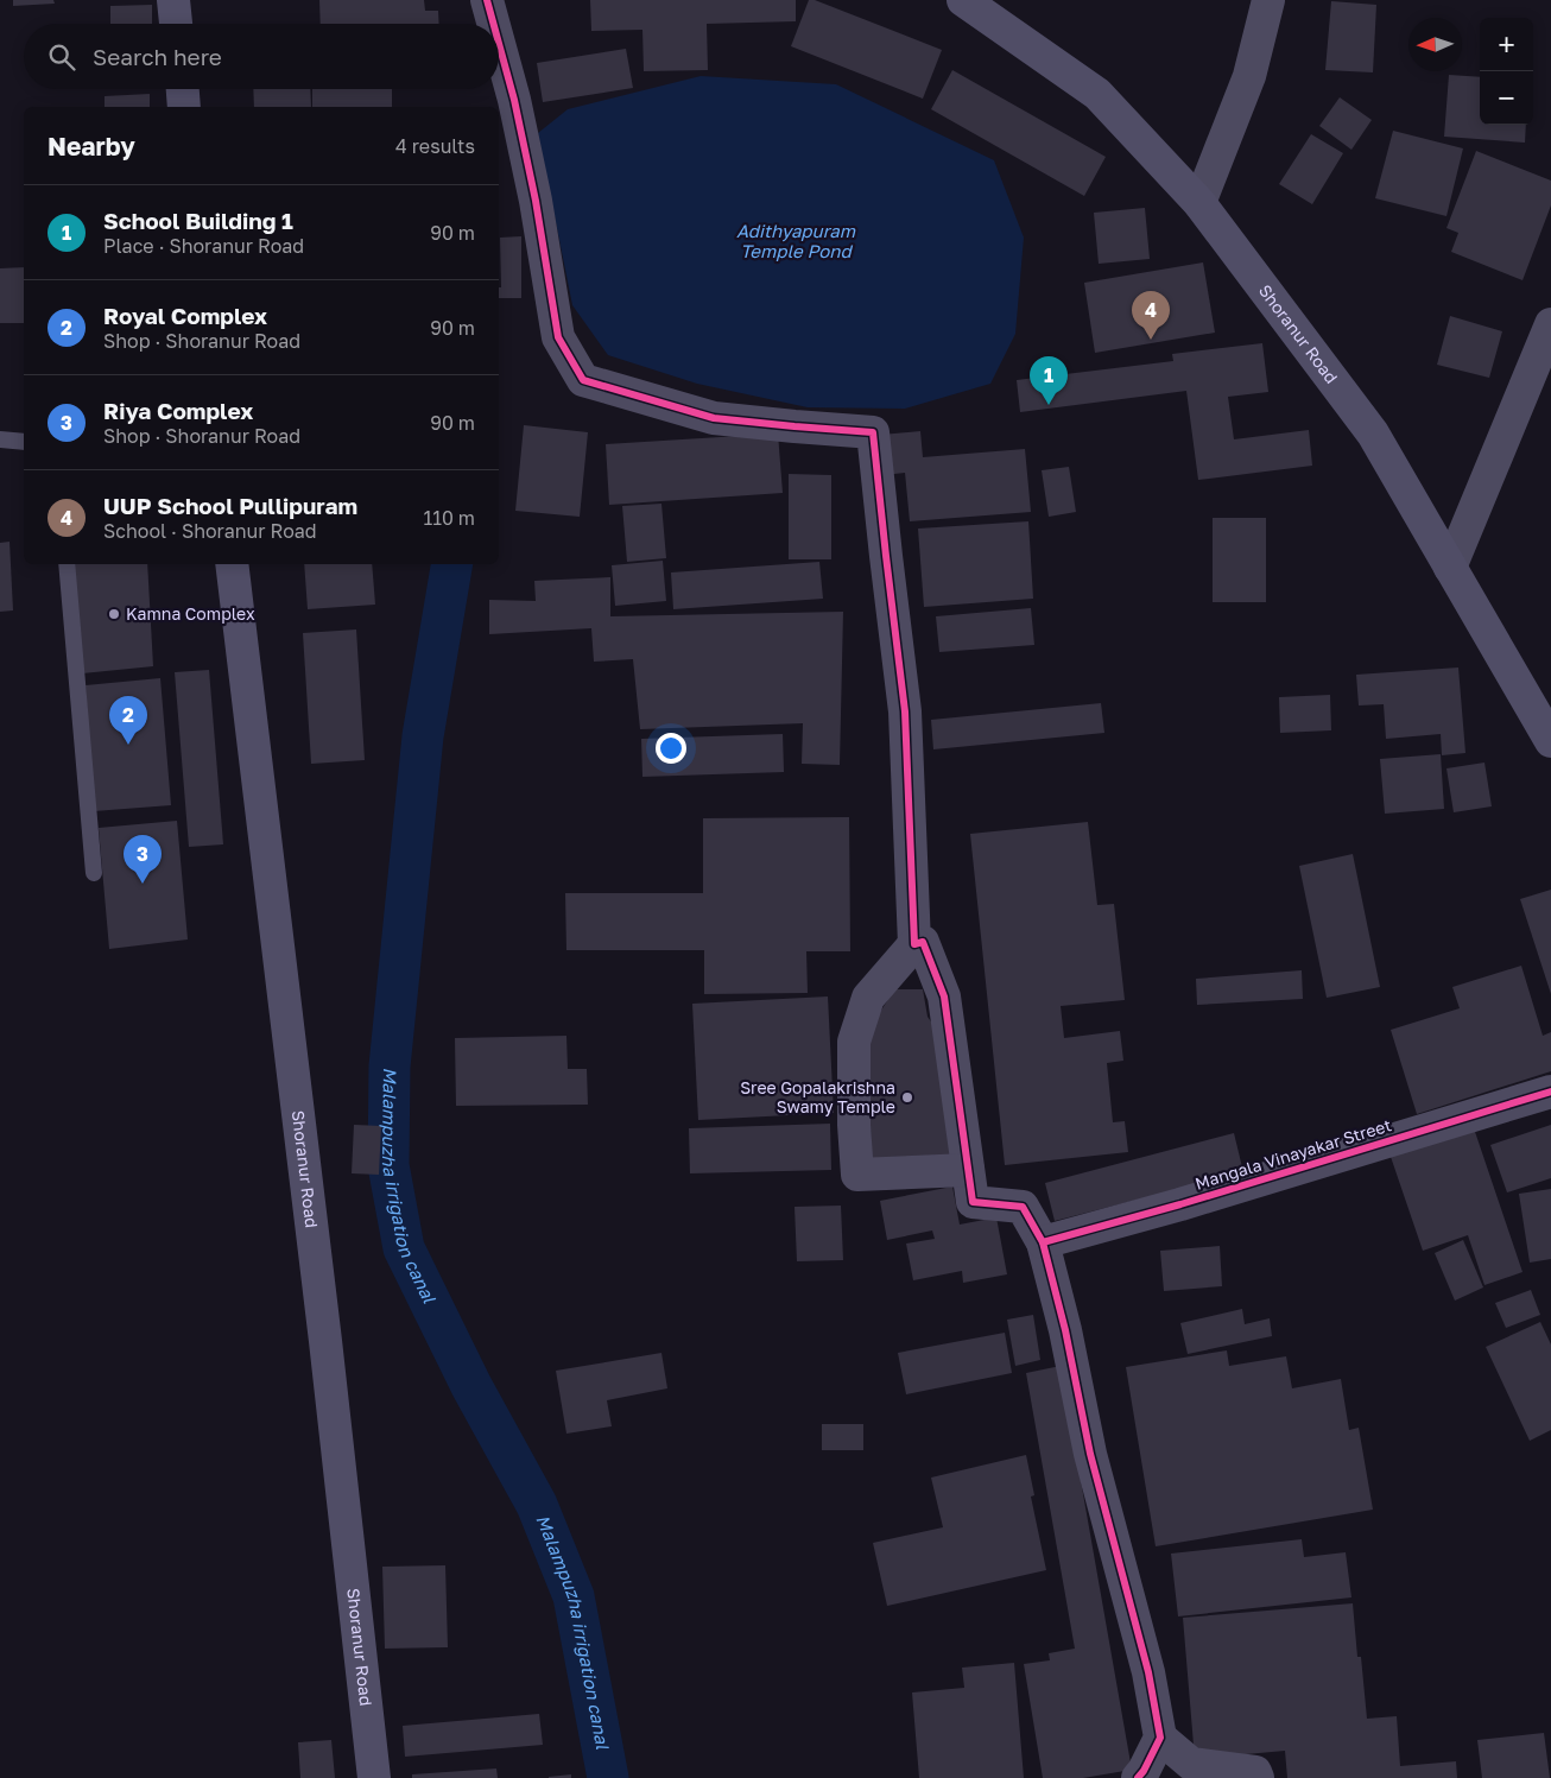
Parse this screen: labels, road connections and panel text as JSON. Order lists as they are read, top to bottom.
{
  "streets": {
    "main road": ["Shoranur Road"],
    "street": ["Mangala Vinayakar Street"]
  },
  "water": ["Adithyapuram Temple Pond", "Malampuzha irrigation canal"],
  "places": ["Kamna Complex", "Sree Gopalakrishna Swamy Temple"],
  "north": "left",
  "page": {
    "map_buttons": ["+", "−"],
    "search": "Search here",
    "heading": ["Nearby", "4 results"],
    "list": [
      {
        "mark": "1",
        "name": "School Building 1",
        "note": "Place · Shoranur Road",
        "value": "90 m"
      },
      {
        "mark": "2",
        "name": "Royal Complex",
        "note": "Shop · Shoranur Road",
        "value": "90 m"
      },
      {
        "mark": "3",
        "name": "Riya Complex",
        "note": "Shop · Shoranur Road",
        "value": "90 m"
      },
      {
        "mark": "4",
        "name": "UUP School Pullipuram",
        "note": "School · Shoranur Road",
        "value": "110 m"
      }
    ],
    "pins": [
      "4",
      "1",
      "2",
      "3"
    ]
  }
}
